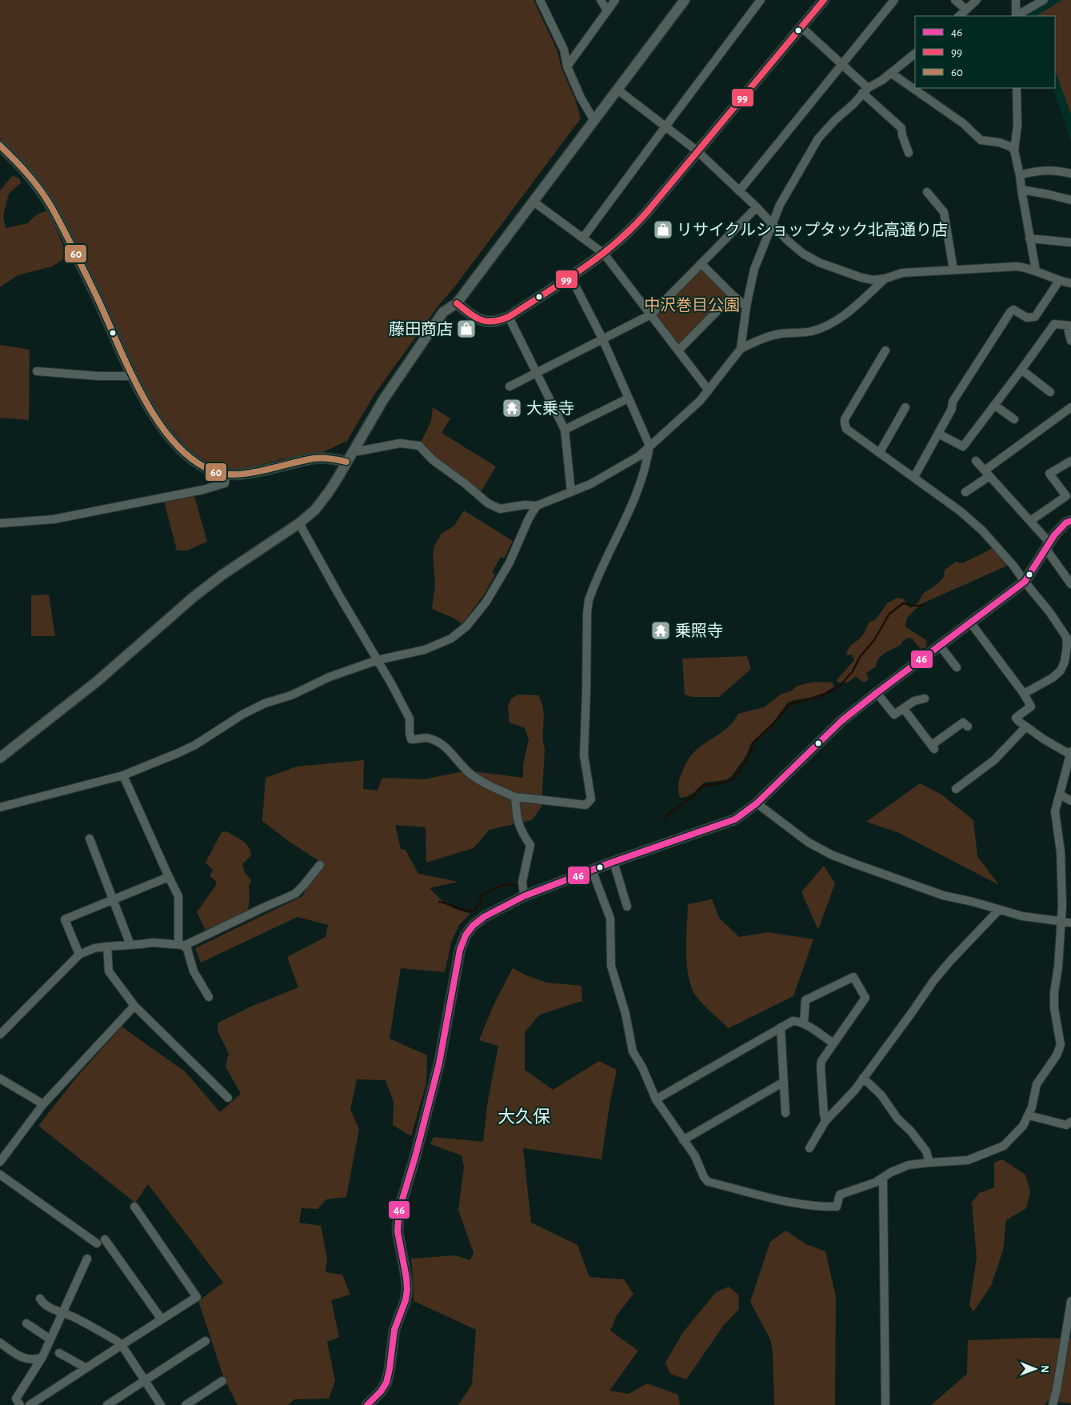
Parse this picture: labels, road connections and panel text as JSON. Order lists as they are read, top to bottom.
{
  "districts": ["大久保"],
  "parks": ["中沢巻目公園"],
  "places": {
    "shop": ["リサイクルショップタック北高通り店", "藤田商店"],
    "temple": ["大乗寺", "乗照寺"]
  },
  "lines": ["transit line 99", "transit line 60", "transit line 46"],
  "legend": ["46", "99", "60"],
  "north": "right"
}
